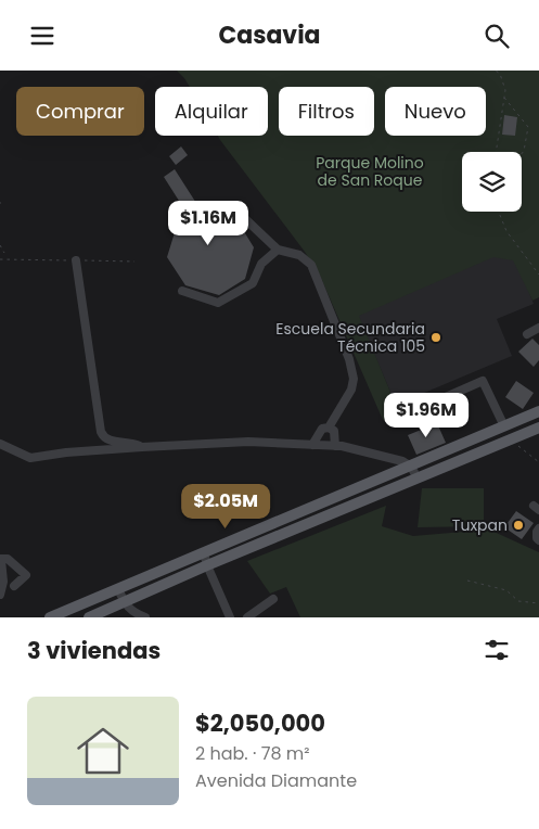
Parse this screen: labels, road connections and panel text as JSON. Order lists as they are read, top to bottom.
{
  "parks": ["Parque Molino de San Roque"],
  "places": ["Escuela Secundaria Técnica 105", "Tuxpan"],
  "page": {
    "header": "Casavia",
    "chip": [
      "Comprar",
      "Alquilar",
      "Filtros",
      "Nuevo"
    ],
    "price": ["$1.16M", "$1.96M", "$2.05M"],
    "heading": "3 viviendas",
    "list": [
      {
        "name": "$2,050,000",
        "note": "2 hab. · 78 m² · Avenida Diamante"
      }
    ]
  }
}
